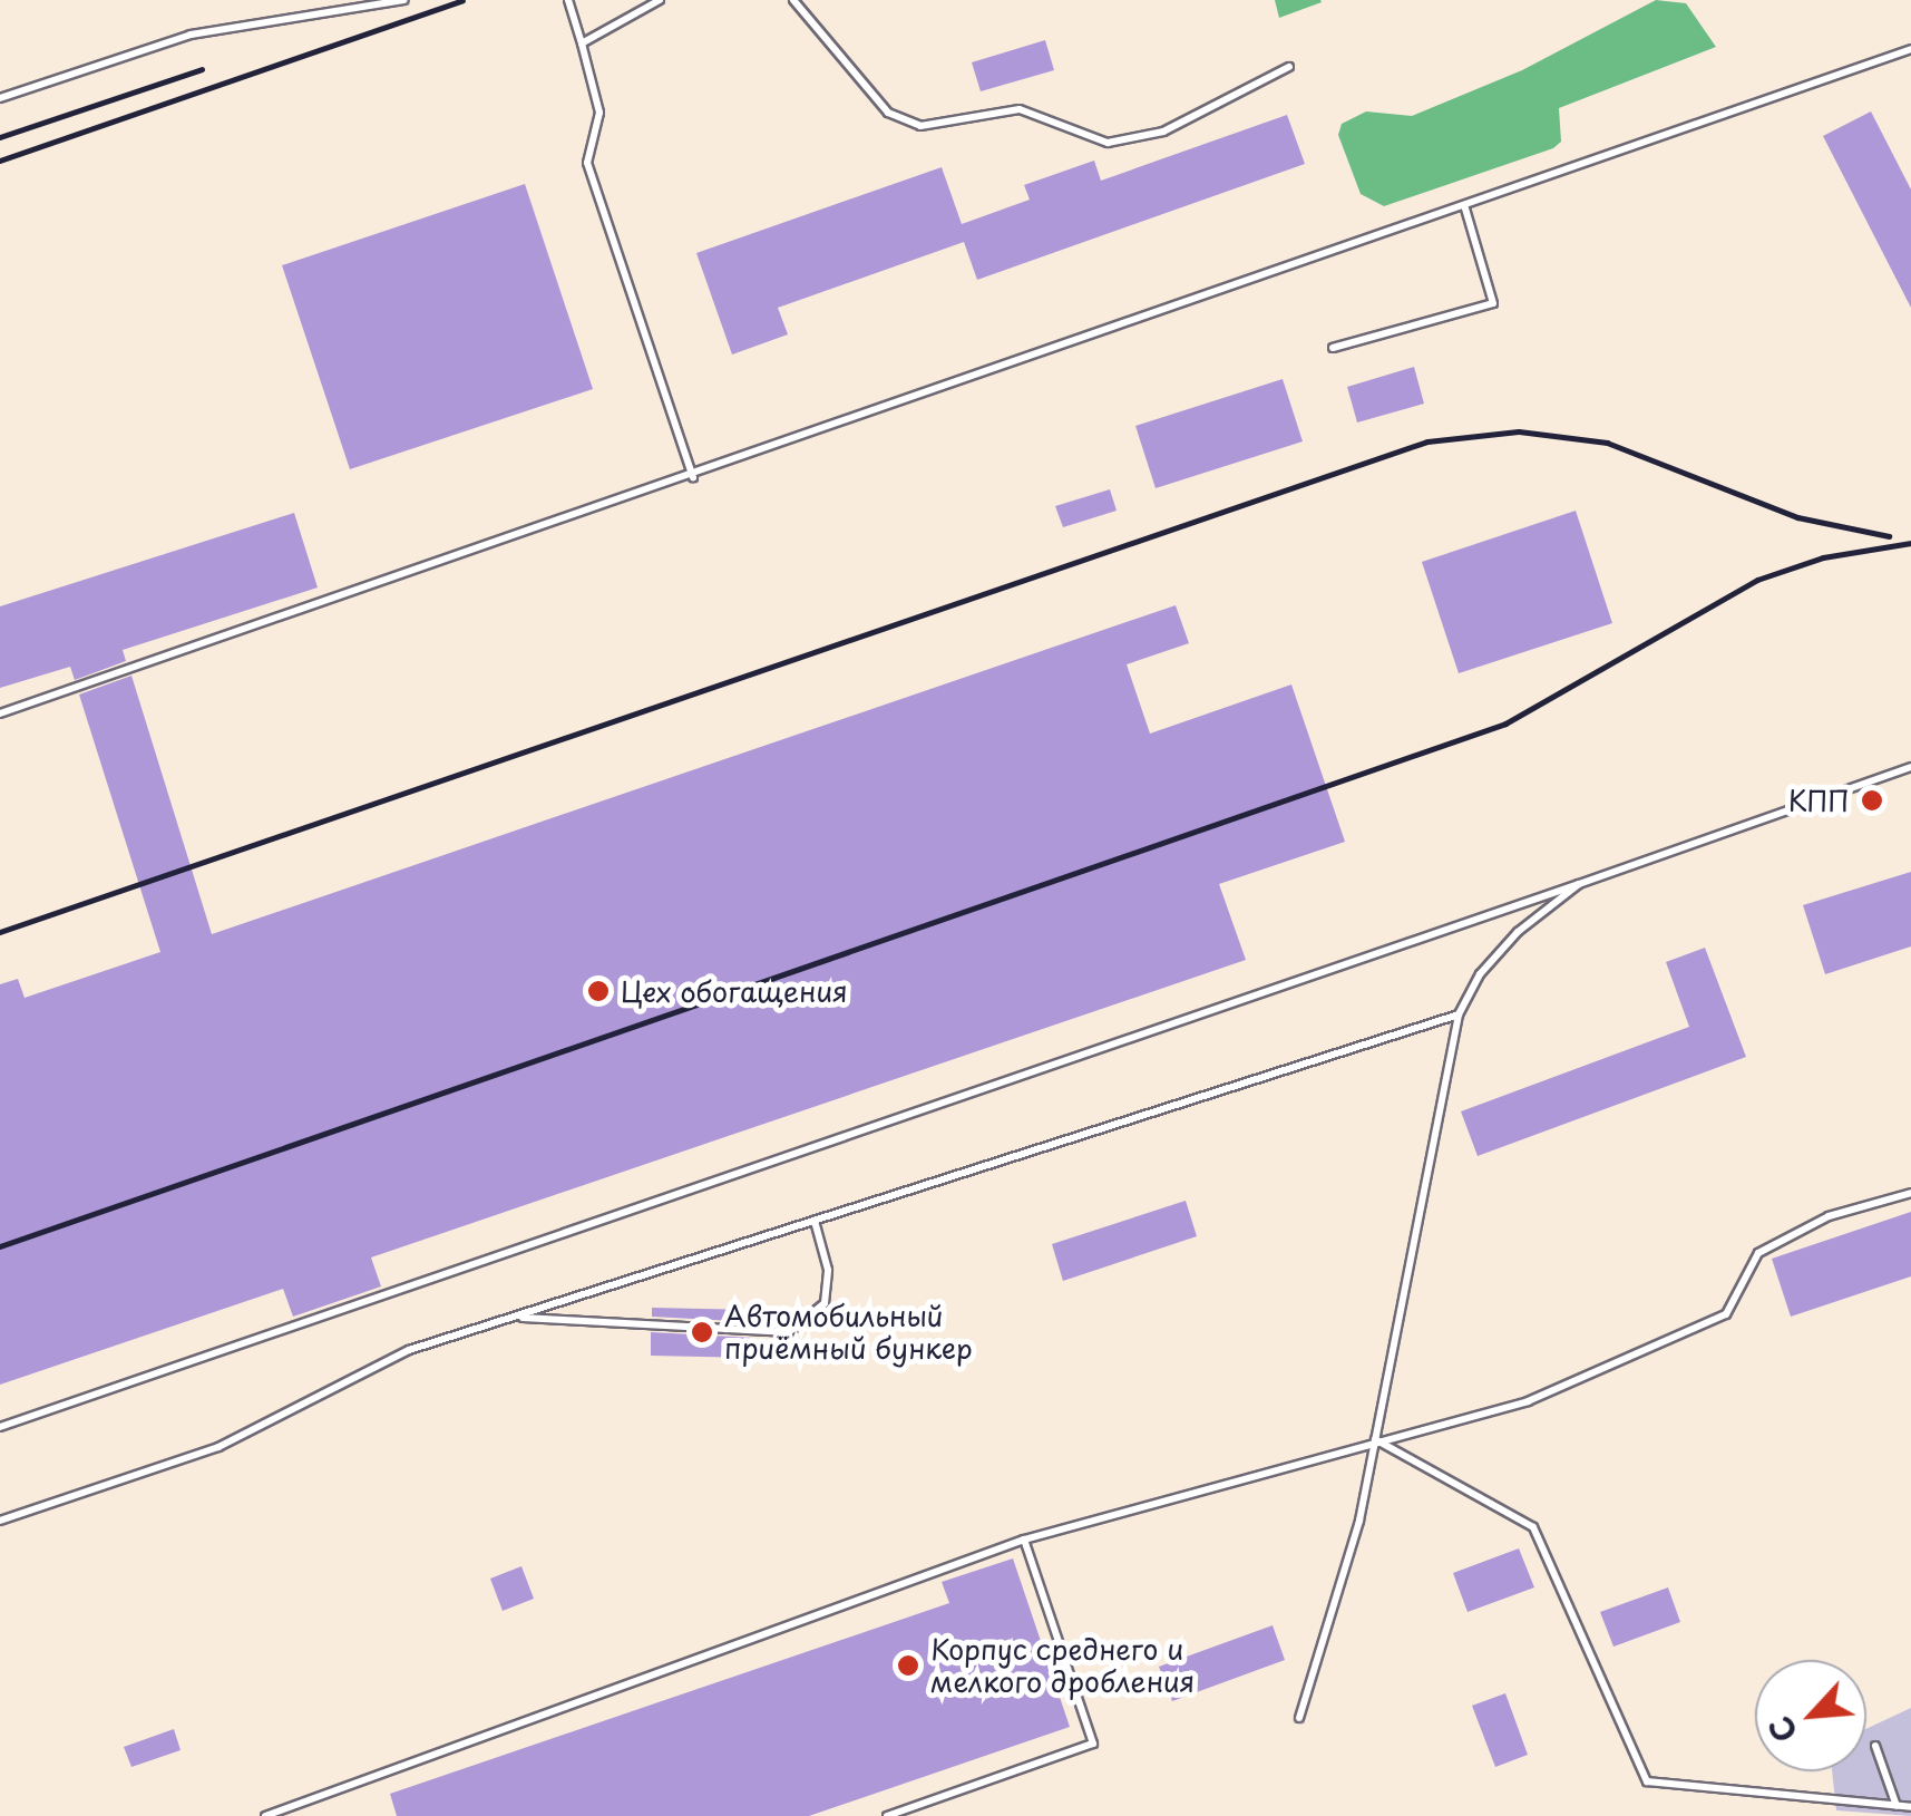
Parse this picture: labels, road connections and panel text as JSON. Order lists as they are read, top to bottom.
{
  "places": [
    "КПП",
    "Цех обогащения",
    "Автомобильный приёмный бункер",
    "Корпус среднего и мелкого дробления"
  ],
  "north": "bottom left"
}
